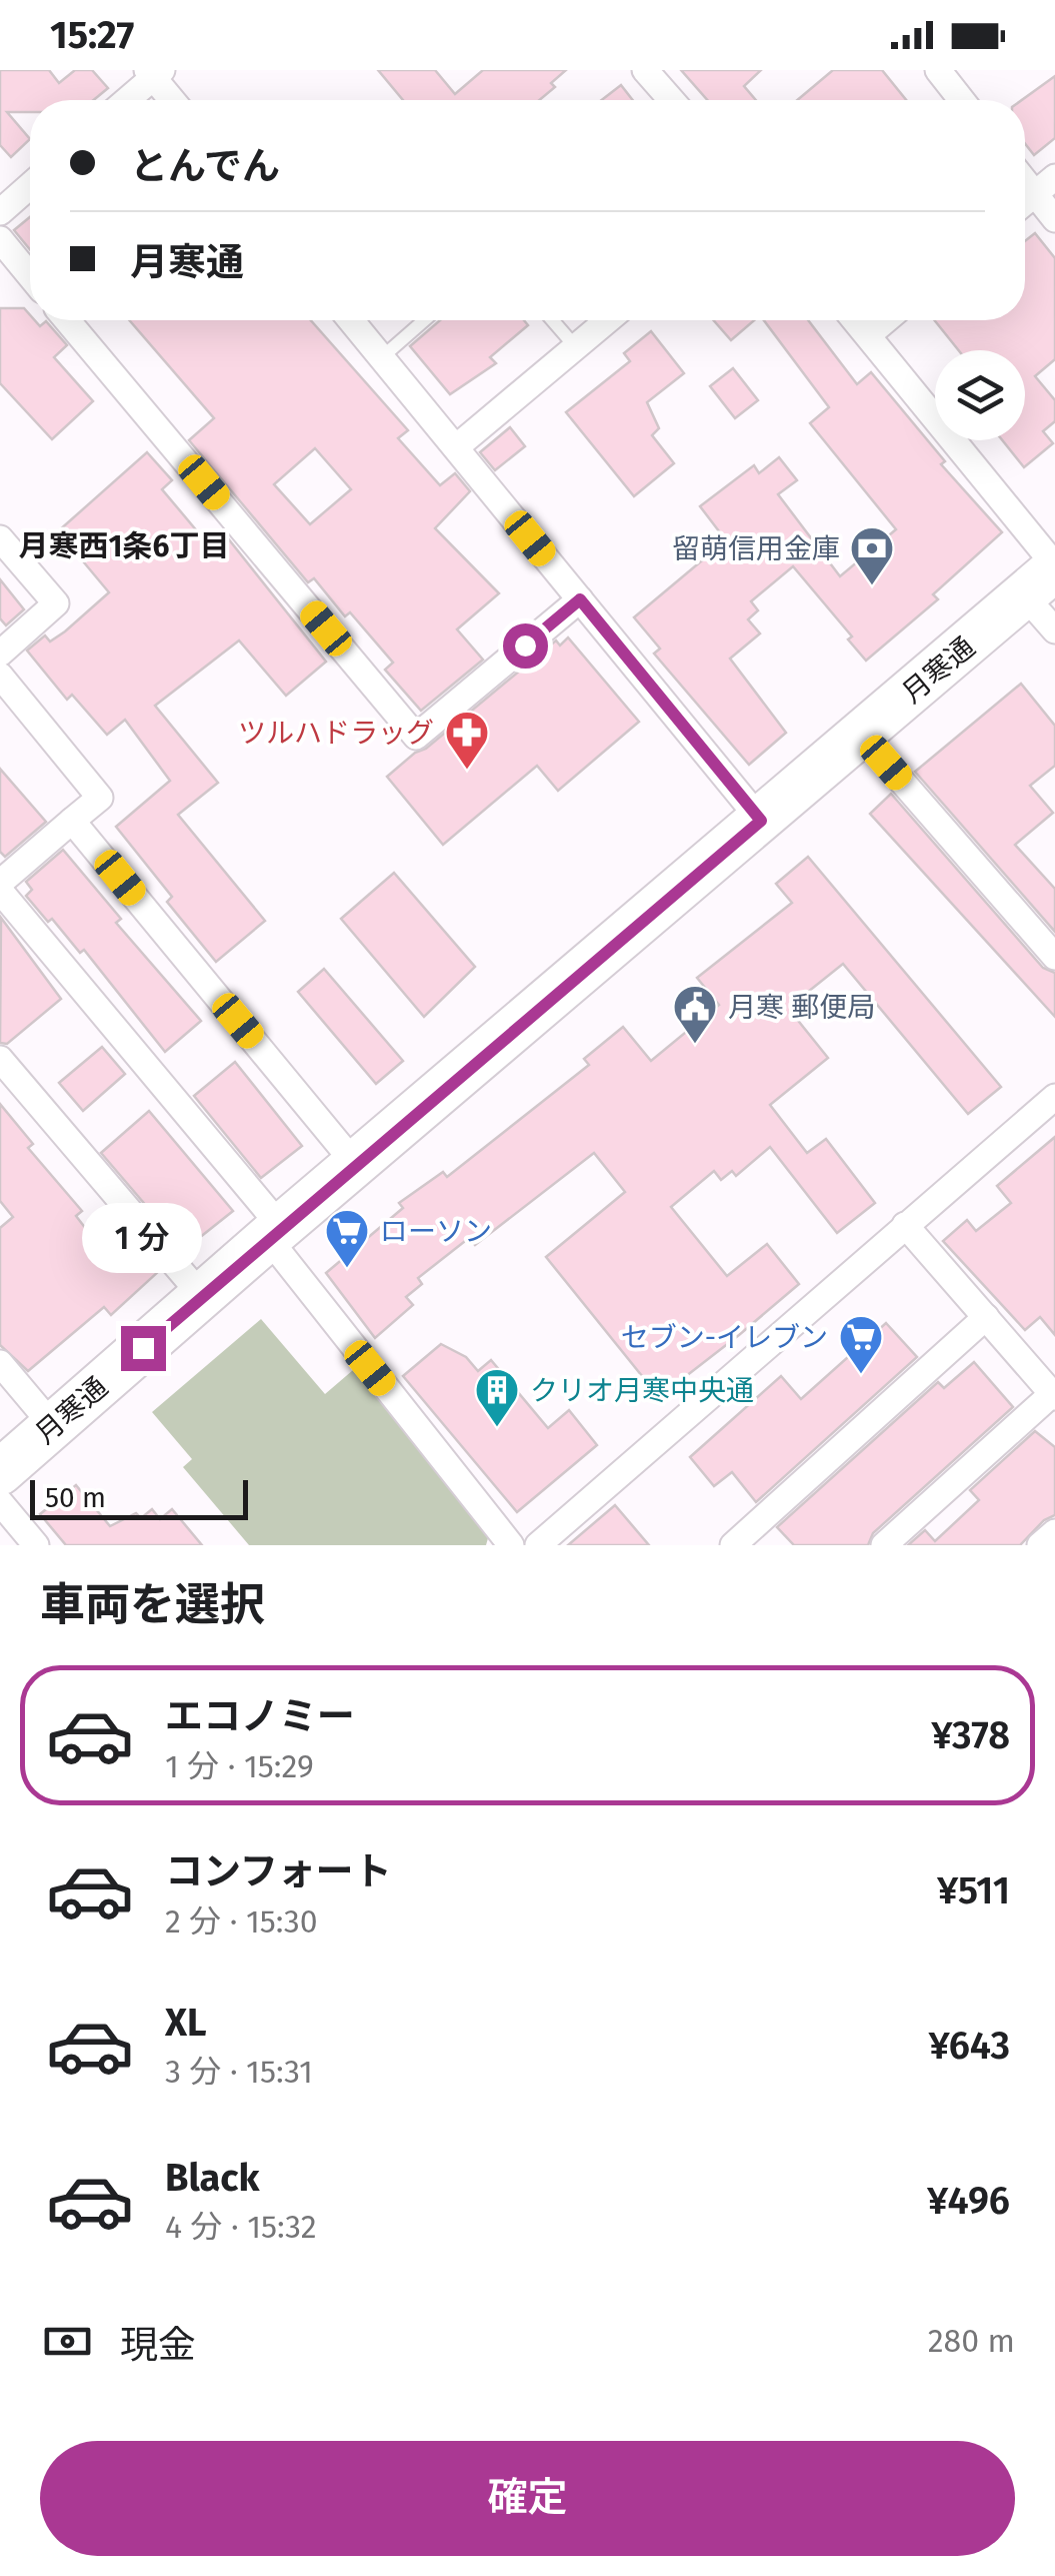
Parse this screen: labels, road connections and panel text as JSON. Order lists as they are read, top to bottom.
{
  "streets": {
    "highway": ["月寒通"]
  },
  "districts": ["月寒西1条6丁目"],
  "places": {
    "bank": ["留萌信用金庫"],
    "pharmacy": ["ツルハドラッグ"],
    "public building": ["月寒 郵便局"],
    "supermarket": ["ローソン", "セブン-イレブン"],
    "building": ["クリオ月寒中央通"]
  },
  "scale_bar": "50 m",
  "page": {
    "status": "15:27",
    "banner": ["とんでん", "月寒通"],
    "bubble": "1 分",
    "scale": "50 m",
    "heading": "車両を選択",
    "list": [
      {
        "name": "エコノミー",
        "note": "1 分 · 15:29",
        "value": "¥378"
      },
      {
        "name": "コンフォート",
        "note": "2 分 · 15:30",
        "value": "¥511"
      },
      {
        "name": "XL",
        "note": "3 分 · 15:31",
        "value": "¥643"
      },
      {
        "name": "Black",
        "note": "4 分 · 15:32",
        "value": "¥496"
      }
    ],
    "pay": ["現金", "280 m"],
    "buttons": "確定"
  }
}
